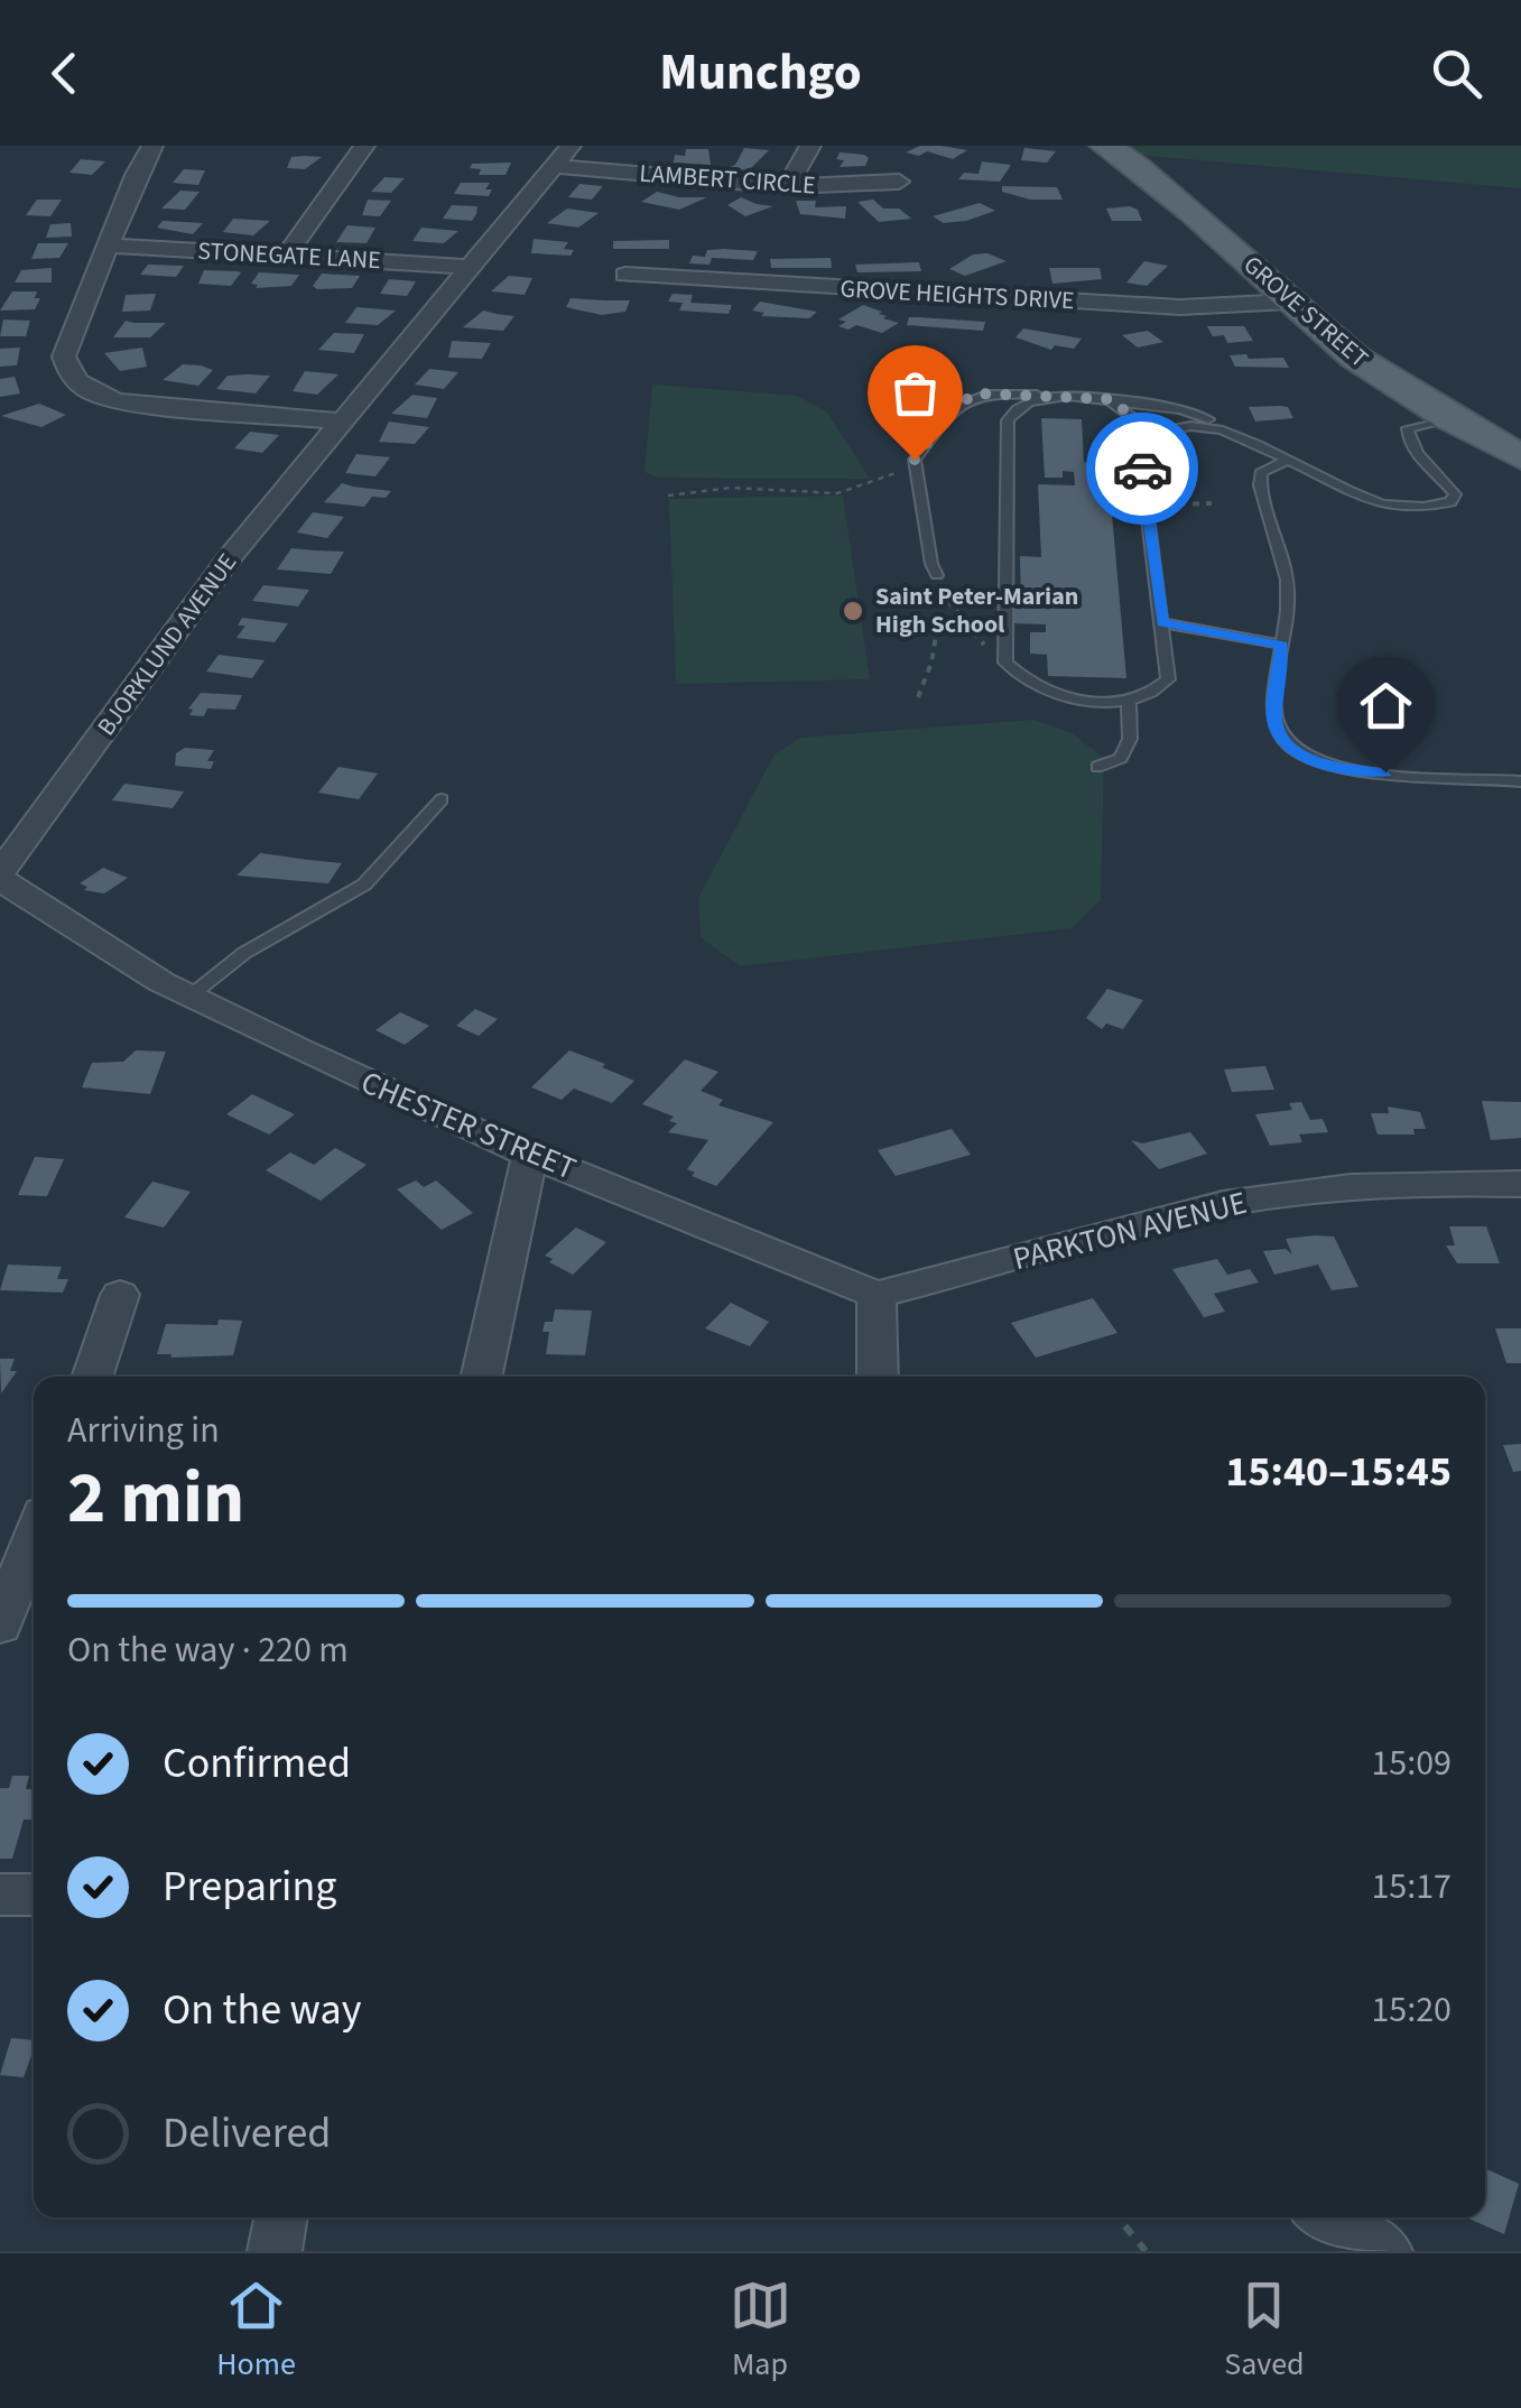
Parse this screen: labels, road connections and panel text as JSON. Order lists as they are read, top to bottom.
{
  "streets": {
    "main road": ["GROVE STREET"],
    "street": [
      "LAMBERT CIRCLE",
      "STONEGATE LANE",
      "GROVE HEIGHTS DRIVE",
      "BJORKLUND AVENUE",
      "CHESTER STREET",
      "PARKTON AVENUE"
    ]
  },
  "crossings": [
    ["LAMBERT CIRCLE", "BJORKLUND AVENUE"],
    ["STONEGATE LANE", "BJORKLUND AVENUE"],
    ["GROVE HEIGHTS DRIVE", "GROVE STREET"],
    ["BJORKLUND AVENUE", "CHESTER STREET"],
    ["CHESTER STREET", "PARKTON AVENUE"]
  ],
  "places": ["Saint Peter-Marian High School"],
  "page": {
    "header": "Munchgo",
    "heading": ["2 min", "Arriving in", "15:40–15:45"],
    "bar": "On the way · 220 m",
    "list": [
      ["Confirmed", "15:09"],
      ["Preparing", "15:17"],
      ["On the way", "15:20"],
      "Delivered"
    ],
    "tabs": ["Home", "Map", "Saved"]
  }
}
